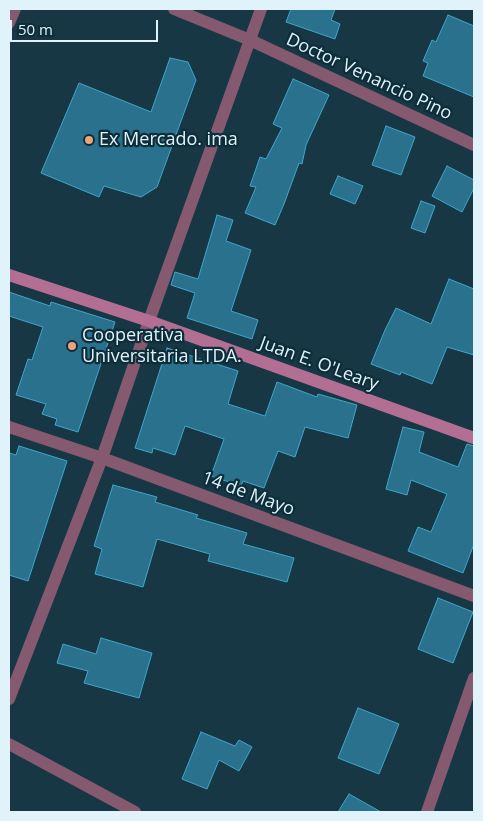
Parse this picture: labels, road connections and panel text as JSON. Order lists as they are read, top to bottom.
{
  "streets": {
    "street": ["Doctor Venancio Pino", "Juan E. O'Leary", "14 de Mayo"]
  },
  "places": ["Ex Mercado. ima", "Cooperativa Universitaria LTDA."],
  "scale_bar": "50 m"
}
